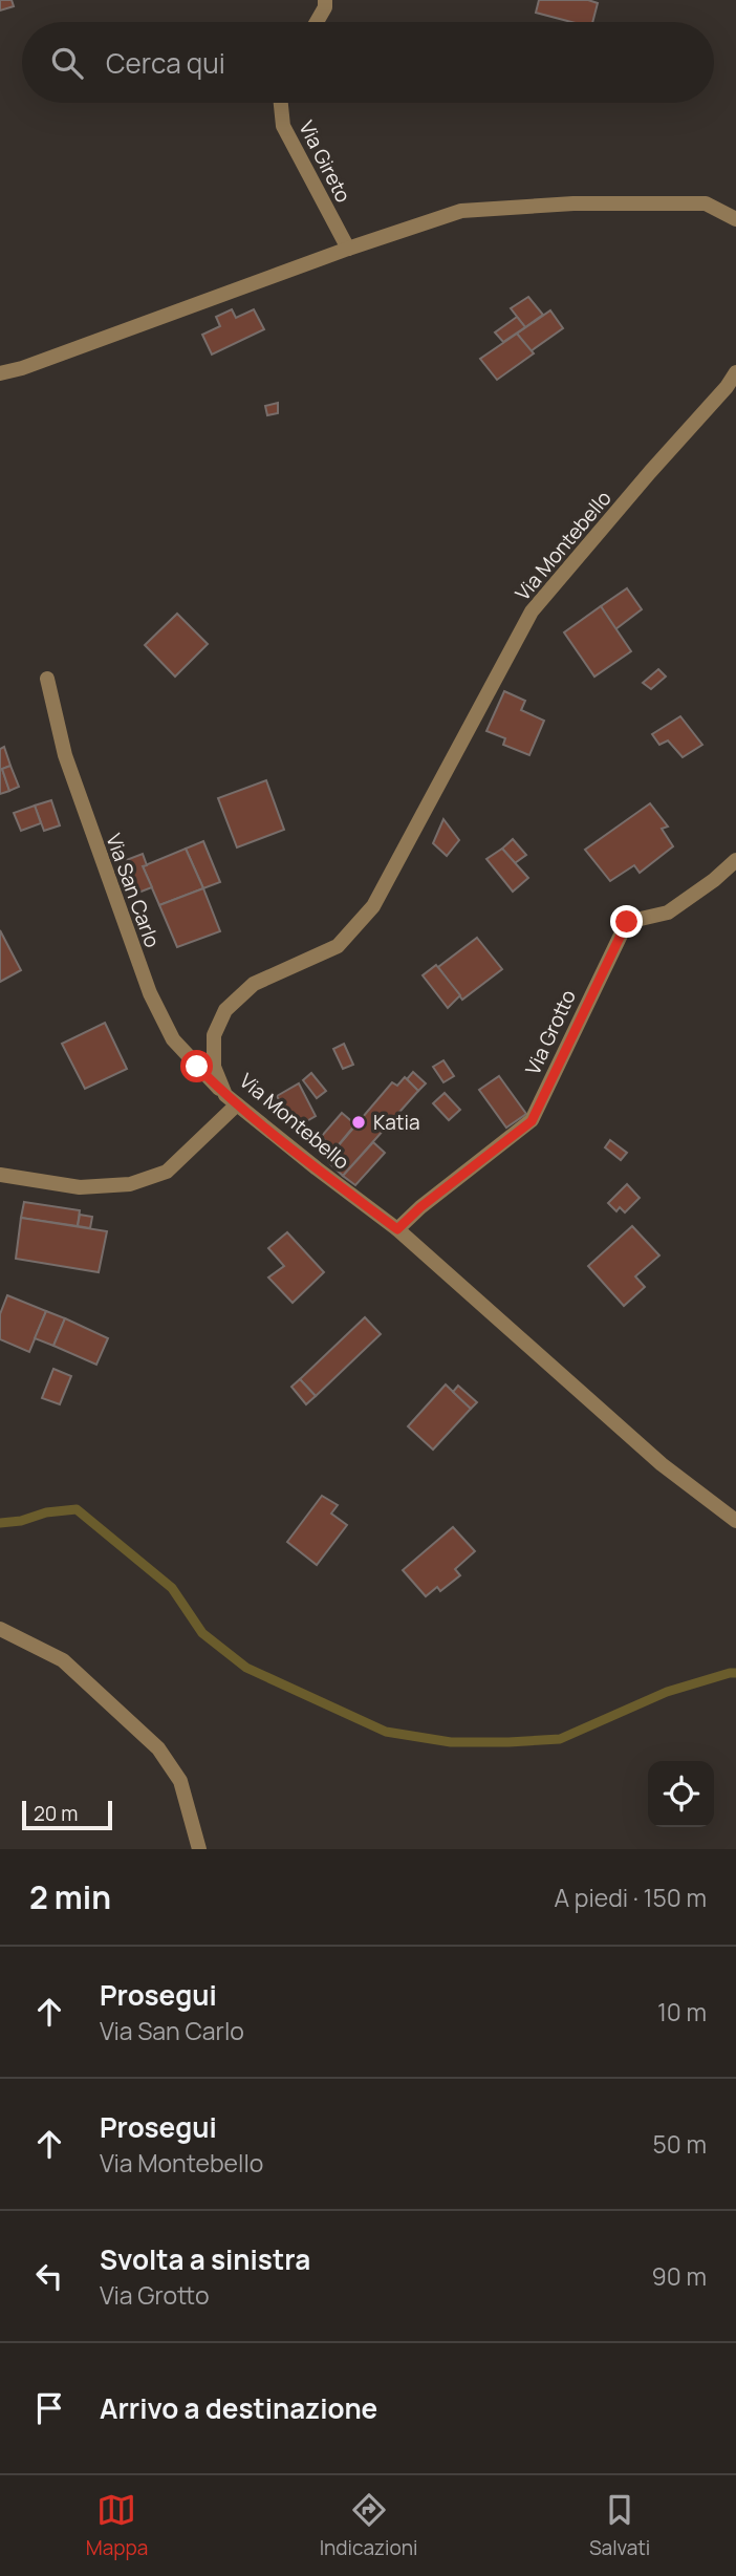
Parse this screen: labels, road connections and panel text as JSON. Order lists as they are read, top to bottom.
{
  "streets": {
    "street": [
      "Via Gireto",
      "Via Montebello",
      "Via San Carlo",
      "Via Grotto"
    ]
  },
  "crossings": [
    ["Via Montebello", "Via San Carlo"],
    ["Via Montebello", "Via Grotto"]
  ],
  "places": ["Katia"],
  "scale_bar": "20 m",
  "page": {
    "search": "Cerca qui",
    "scale": "20 m",
    "heading": ["2 min", "A piedi · 150 m"],
    "list": [
      ["Prosegui", "Via San Carlo", "10 m"],
      ["Prosegui", "Via Montebello", "50 m"],
      ["Svolta a sinistra", "Via Grotto", "90 m"],
      "Arrivo a destinazione"
    ],
    "nav": ["Mappa", "Indicazioni", "Salvati"]
  }
}
